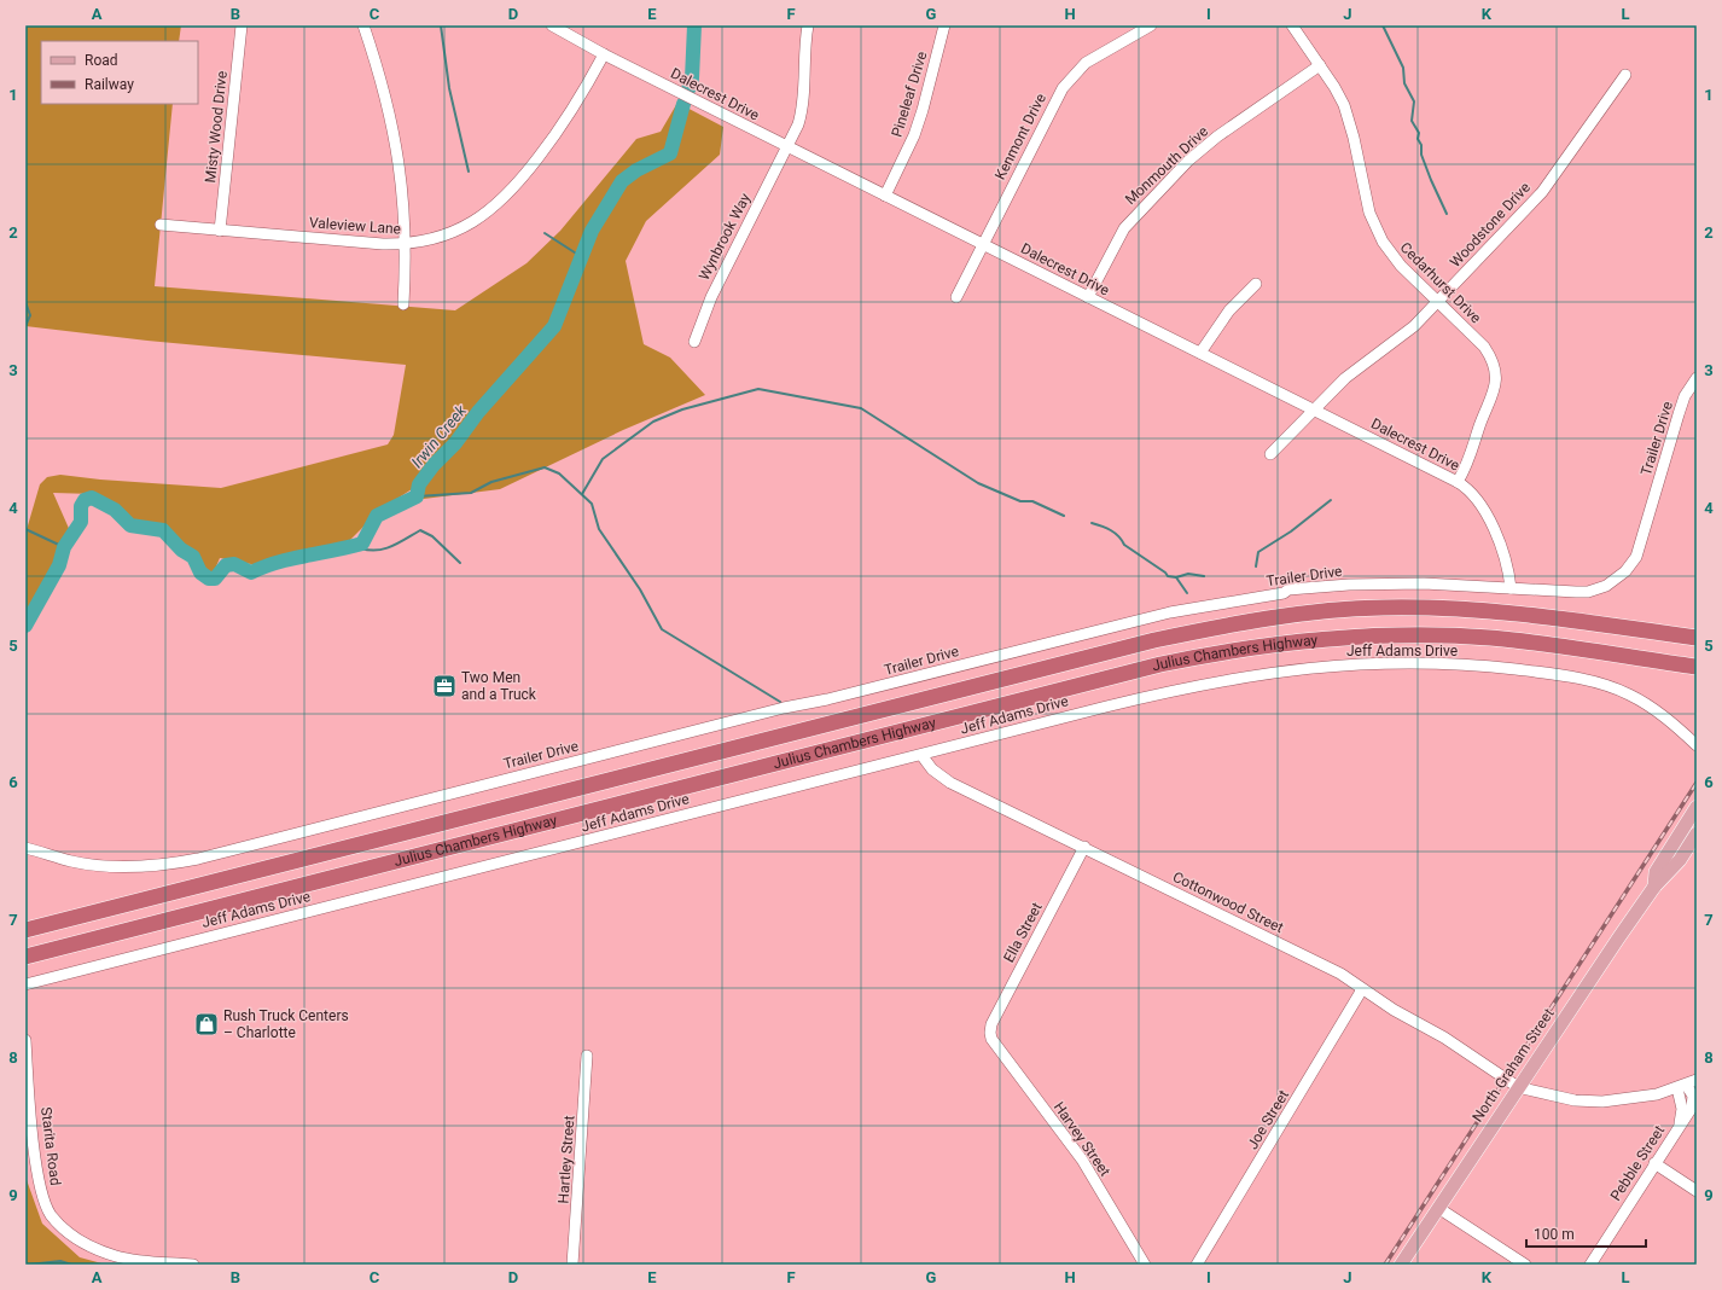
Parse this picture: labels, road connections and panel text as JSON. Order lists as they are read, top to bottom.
{
  "streets": {
    "highway": ["Julius Chambers Highway"],
    "main road": ["North Graham Street"],
    "street": [
      "Dalecrest Drive",
      "Pineleaf Drive",
      "Misty Wood Drive",
      "Kenmont Drive",
      "Monmouth Drive",
      "Woodstone Drive",
      "Valeview Lane",
      "Wynbrook Way",
      "Cedarhurst Drive",
      "Trailer Drive",
      "Jeff Adams Drive",
      "Cottonwood Street",
      "Ella Street",
      "Joe Street",
      "Harvey Street",
      "Starita Road",
      "Hartley Street",
      "Pebble Street"
    ]
  },
  "crossings": [
    ["Dalecrest Drive", "Pineleaf Drive"],
    ["Dalecrest Drive", "Kenmont Drive"],
    ["Dalecrest Drive", "Monmouth Drive"],
    ["Dalecrest Drive", "Woodstone Drive"],
    ["Dalecrest Drive", "Valeview Lane"],
    ["Dalecrest Drive", "Wynbrook Way"],
    ["Dalecrest Drive", "Cedarhurst Drive"],
    ["Dalecrest Drive", "Trailer Drive"],
    ["Misty Wood Drive", "Valeview Lane"],
    ["Monmouth Drive", "Cedarhurst Drive"],
    ["Woodstone Drive", "Cedarhurst Drive"],
    ["Jeff Adams Drive", "Cottonwood Street"],
    ["Cottonwood Street", "Ella Street"],
    ["Cottonwood Street", "North Graham Street"],
    ["Cottonwood Street", "Joe Street"],
    ["Cottonwood Street", "Pebble Street"],
    ["Ella Street", "Harvey Street"]
  ],
  "water": ["Irwin Creek"],
  "places": {
    "office": ["Two Men and a Truck"],
    "shop": ["Rush Truck Centers – Charlotte"]
  },
  "legend": ["Road", "Railway"],
  "scale_bar": "100 m",
  "grid": {
    "columns": [
      "A",
      "B",
      "C",
      "D",
      "E",
      "F",
      "G",
      "H",
      "I",
      "J",
      "K",
      "L"
    ],
    "rows": [
      "1",
      "2",
      "3",
      "4",
      "5",
      "6",
      "7",
      "8",
      "9"
    ]
  }
}
